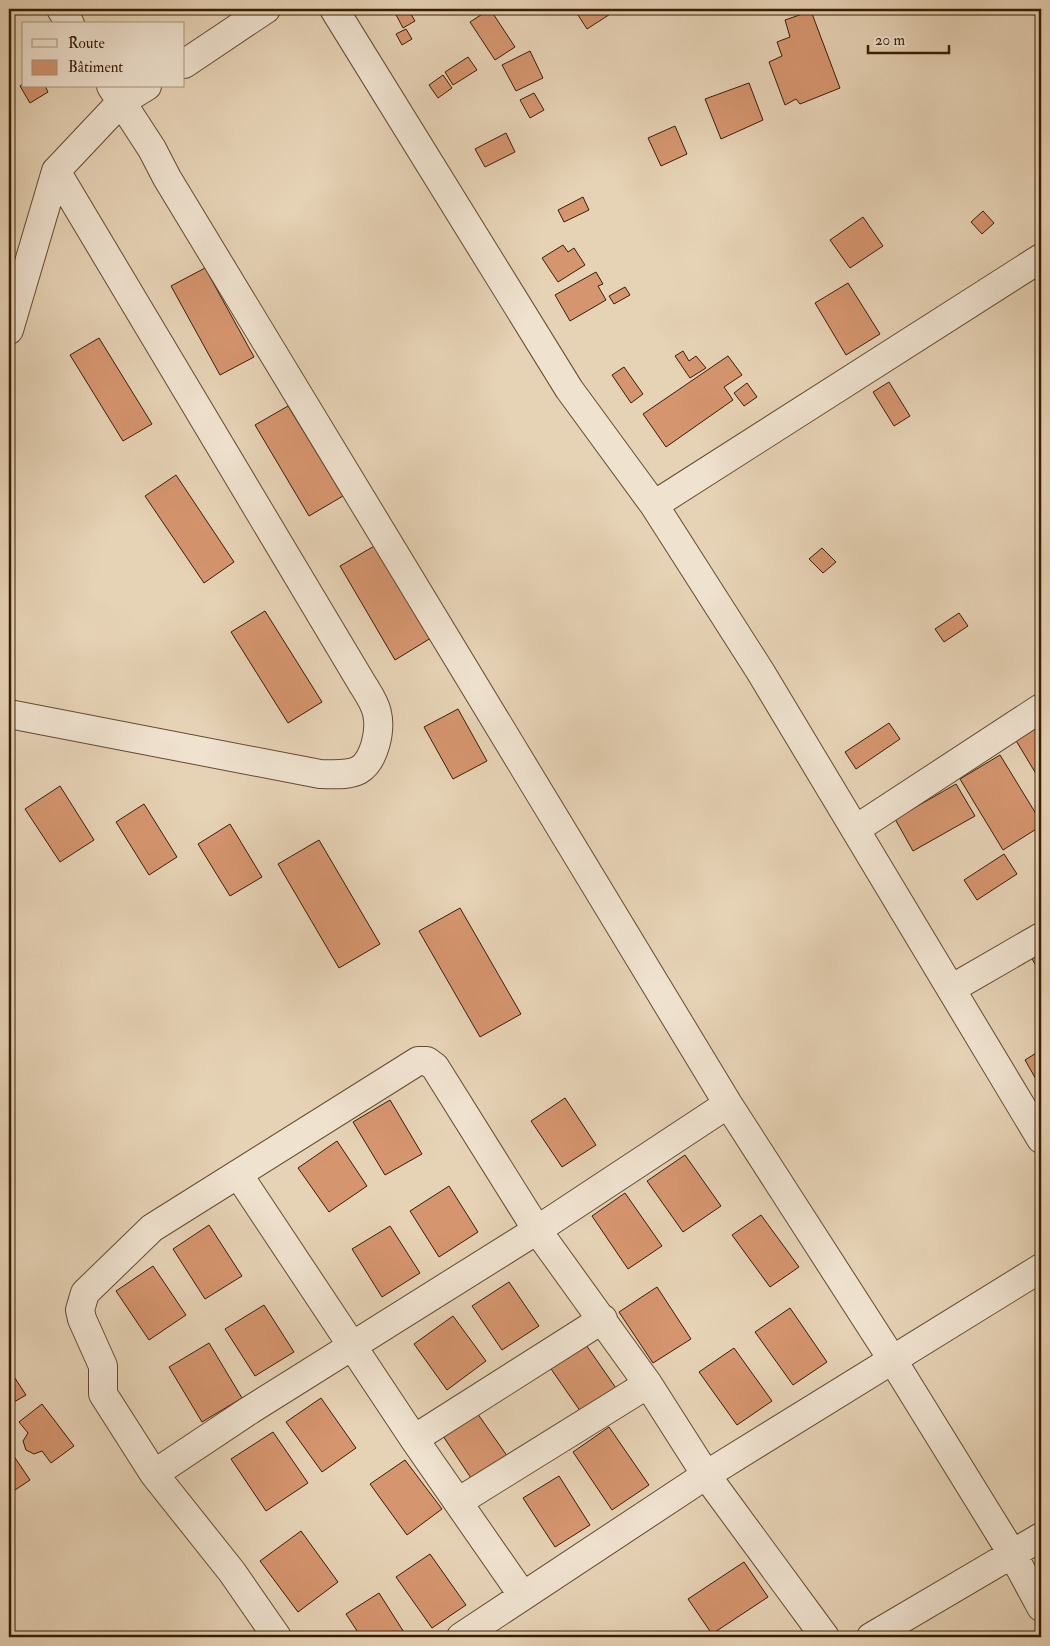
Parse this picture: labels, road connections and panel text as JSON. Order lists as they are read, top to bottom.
{
  "legend": ["Route", "Bâtiment"],
  "scale_bar": "20 m"
}
